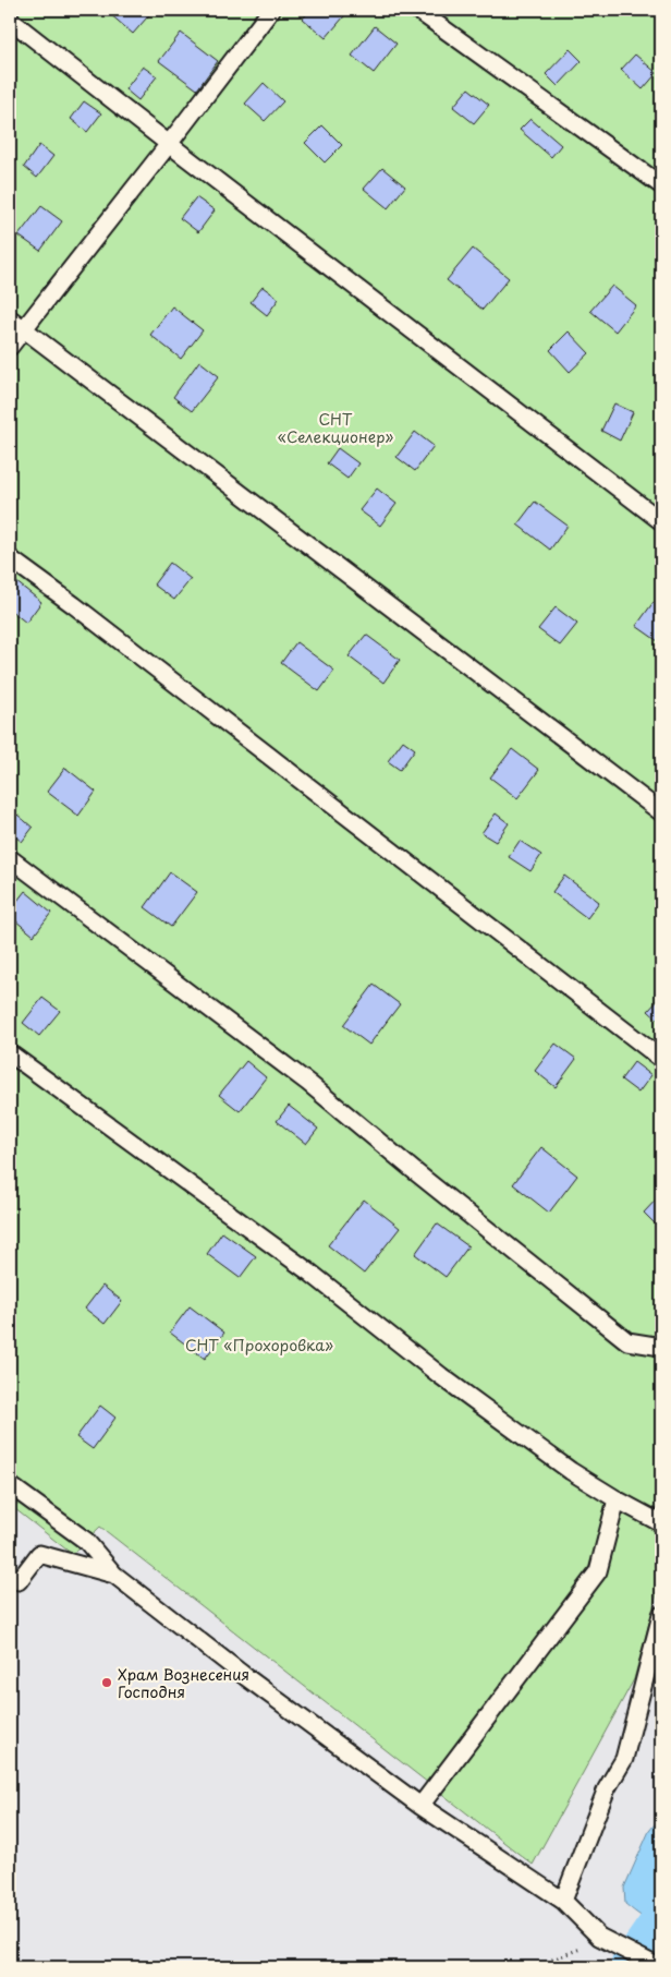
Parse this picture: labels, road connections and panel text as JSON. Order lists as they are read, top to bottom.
{
  "parks": ["СНТ «Селекционер»", "СНТ «Прохоровка»"],
  "places": ["Храм Вознесения Господня"]
}
